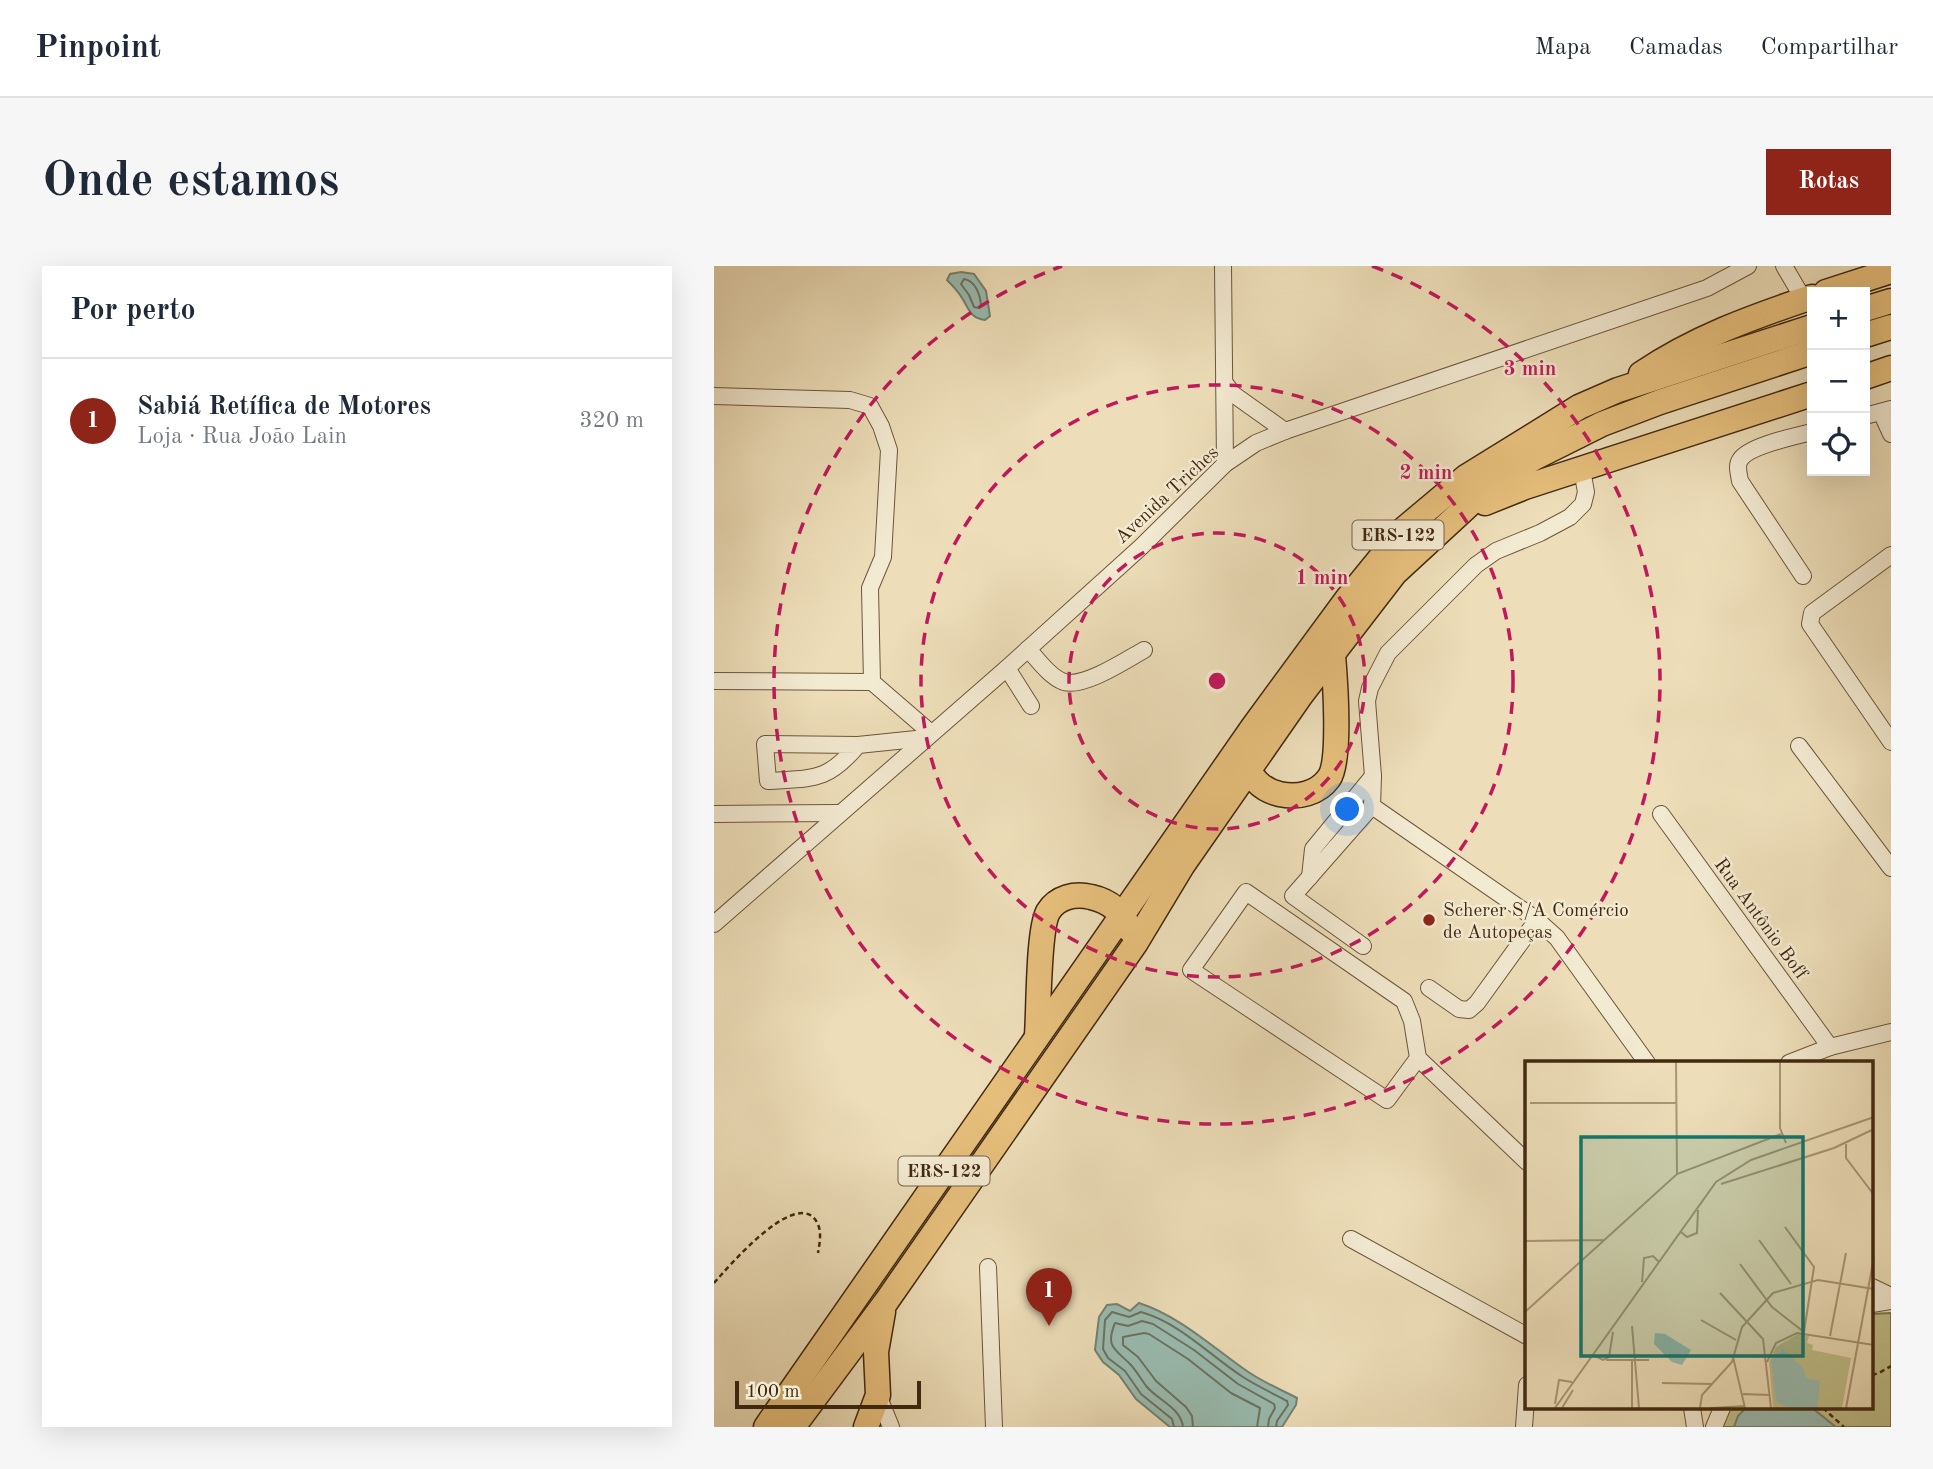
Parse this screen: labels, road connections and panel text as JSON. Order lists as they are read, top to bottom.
{
  "streets": {
    "highway": ["ERS-122"],
    "street": ["Avenida Triches", "Rua Antônio Boff"]
  },
  "places": ["Scherer S/A Comércio de Autopeças"],
  "scale_bar": "100 m",
  "page": {
    "header": "Pinpoint",
    "nav": ["Mapa", "Camadas", "Compartilhar"],
    "buttons": "Rotas",
    "title": "Onde estamos",
    "heading": "Por perto",
    "map_buttons": ["+", "−"],
    "list": [
      {
        "mark": "1",
        "name": "Sabiá Retífica de Motores",
        "note": "Loja · Rua João Lain",
        "value": "320 m"
      }
    ],
    "pins": "1",
    "scale": "100 m"
  },
  "rings": ["3 min", "2 min", "1 min"]
}
